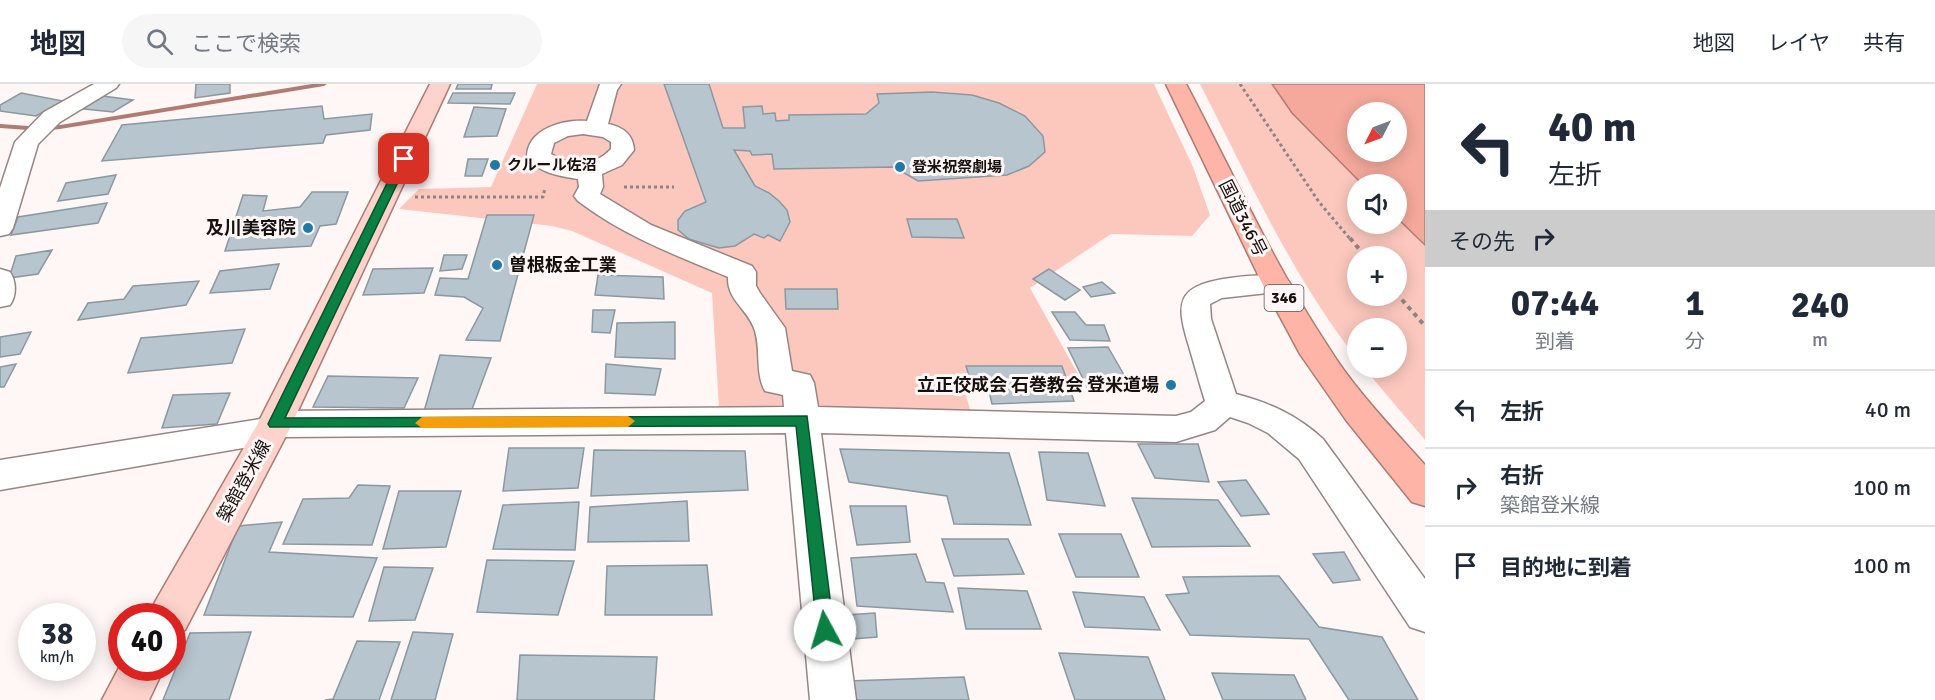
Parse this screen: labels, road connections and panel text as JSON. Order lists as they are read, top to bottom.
{
  "streets": {
    "highway": ["国道346号", "346"],
    "main road": ["築館登米線"]
  },
  "places": [
    "クルール佐沼",
    "登米祝祭劇場",
    "及川美容院",
    "曽根板金工業",
    "立正佼成会 石巻教会 登米道場"
  ],
  "north": "bottom left",
  "page": {
    "header": "地図",
    "search": "ここで検索",
    "nav": ["地図", "レイヤ", "共有"],
    "turn": ["40 m", "左折"],
    "map_buttons": ["+", "−"],
    "then": "その先",
    "eta": [
      "07:44",
      "到着",
      "1",
      "分",
      "240",
      "m"
    ],
    "list": [
      {
        "name": "左折",
        "value": "40 m"
      },
      {
        "name": "右折",
        "note": "築館登米線",
        "value": "100 m"
      },
      {
        "name": "目的地に到着",
        "value": "100 m"
      }
    ],
    "speed": "38 km/h",
    "limit": "40"
  }
}
